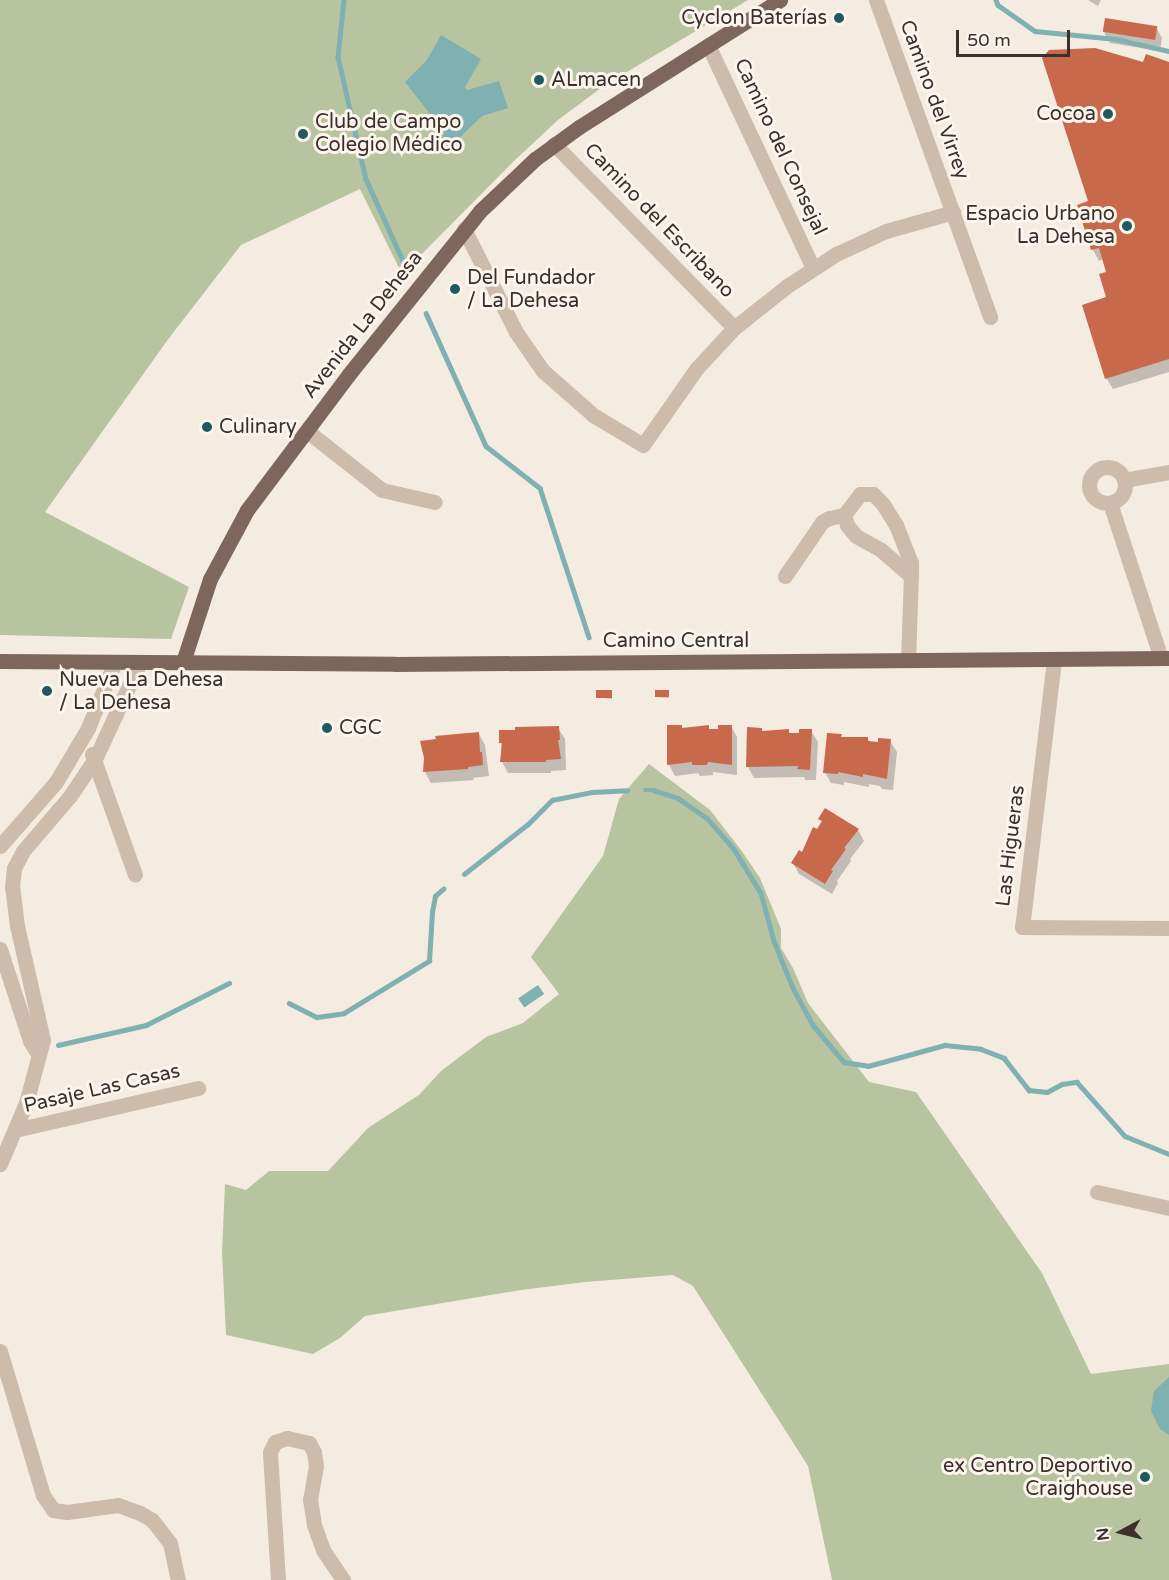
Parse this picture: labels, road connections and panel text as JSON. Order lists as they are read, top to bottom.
{
  "streets": {
    "main road": ["Avenida La Dehesa", "Camino Central"],
    "street": [
      "Camino del Virrey",
      "Camino del Consejal",
      "Camino del Escribano",
      "Las Higueras",
      "Pasaje Las Casas"
    ]
  },
  "crossings": [
    ["Camino del Consejal", "Avenida La Dehesa"],
    ["Camino del Escribano", "Avenida La Dehesa"],
    ["Avenida La Dehesa", "Camino Central"],
    ["Camino Central", "Las Higueras"]
  ],
  "places": [
    "Cyclon Baterías",
    "ALmacen",
    "Cocoa",
    "Club de Campo Colegio Médico",
    "Espacio Urbano La Dehesa",
    "Del Fundador / La Dehesa",
    "Culinary",
    "Nueva La Dehesa / La Dehesa",
    "CGC",
    "ex Centro Deportivo Craighouse"
  ],
  "scale_bar": "50 m",
  "north": "left"
}
